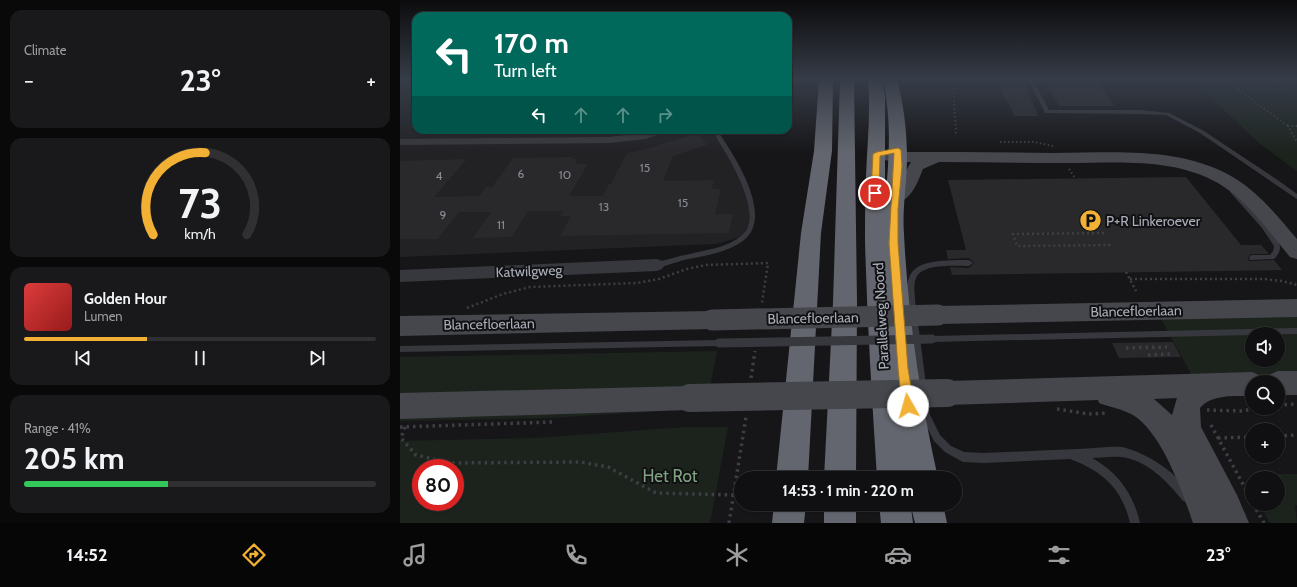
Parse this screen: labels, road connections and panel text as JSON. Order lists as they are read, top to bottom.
{
  "streets": {
    "highway": ["Parallelweg Noord"],
    "main road": ["Blancefloerlaan"],
    "street": ["Katwilgweg"]
  },
  "parks": ["Het Rot"],
  "places": {
    "parking": ["P+R Linkeroever"]
  },
  "house_numbers": [
    "15",
    "6",
    "10",
    "4",
    "15",
    "13",
    "9",
    "11"
  ],
  "page": {
    "tile": [
      "Climate",
      ["Range · 41%", "205 km"]
    ],
    "turn": ["170 m", "Turn left"],
    "heat": ["−", "23°", "+"],
    "song": ["Golden Hour", "Lumen"],
    "map_buttons": ["+", "−"],
    "limit": "80",
    "trip": "14:53 · 1 min · 220 m",
    "tabs": ["14:52", "23°"],
    "gauge": ["73", "km/h"]
  }
}
